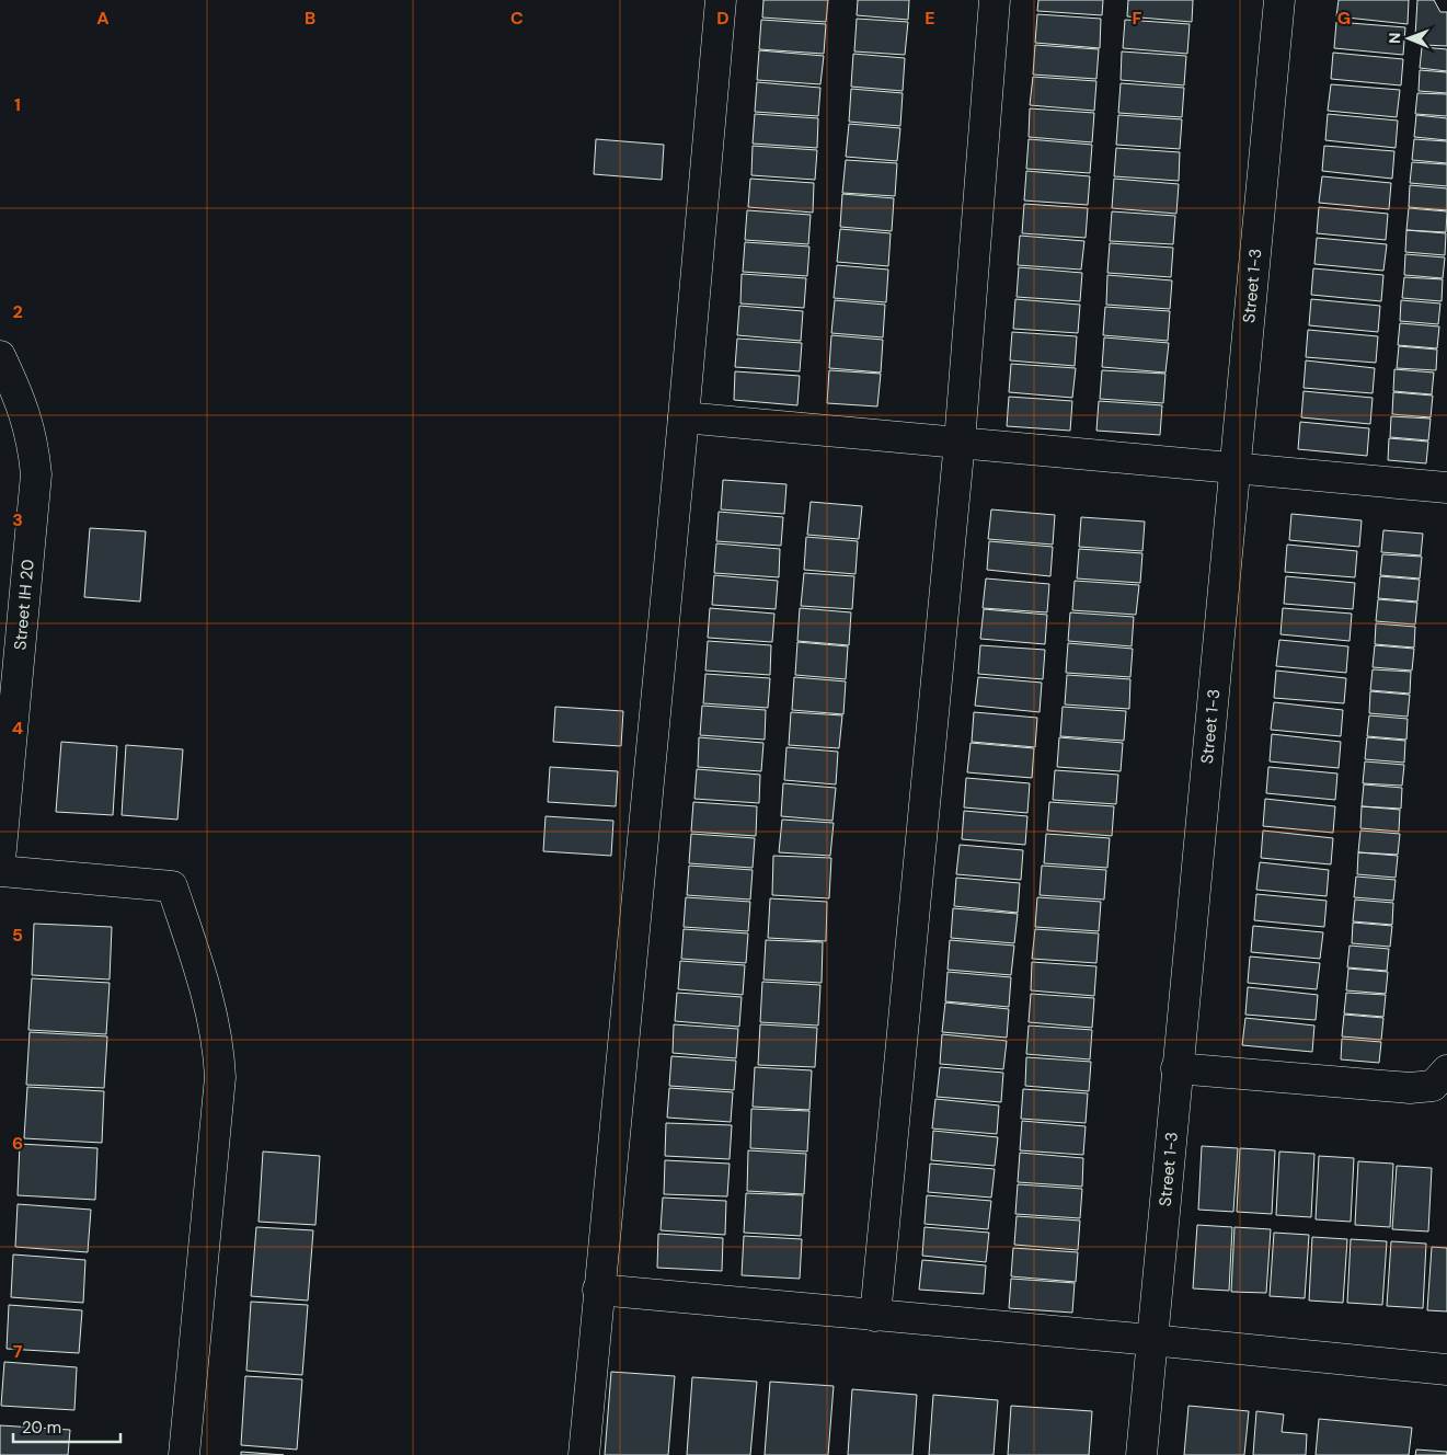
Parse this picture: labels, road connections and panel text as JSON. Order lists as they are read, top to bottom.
{
  "streets": {
    "street": ["Street 1-3", "Street IH 20"]
  },
  "scale_bar": "20 m",
  "north": "left",
  "grid": {
    "columns": [
      "A",
      "B",
      "C",
      "D",
      "E",
      "F",
      "G"
    ],
    "rows": [
      "1",
      "2",
      "3",
      "4",
      "5",
      "6",
      "7"
    ]
  }
}
